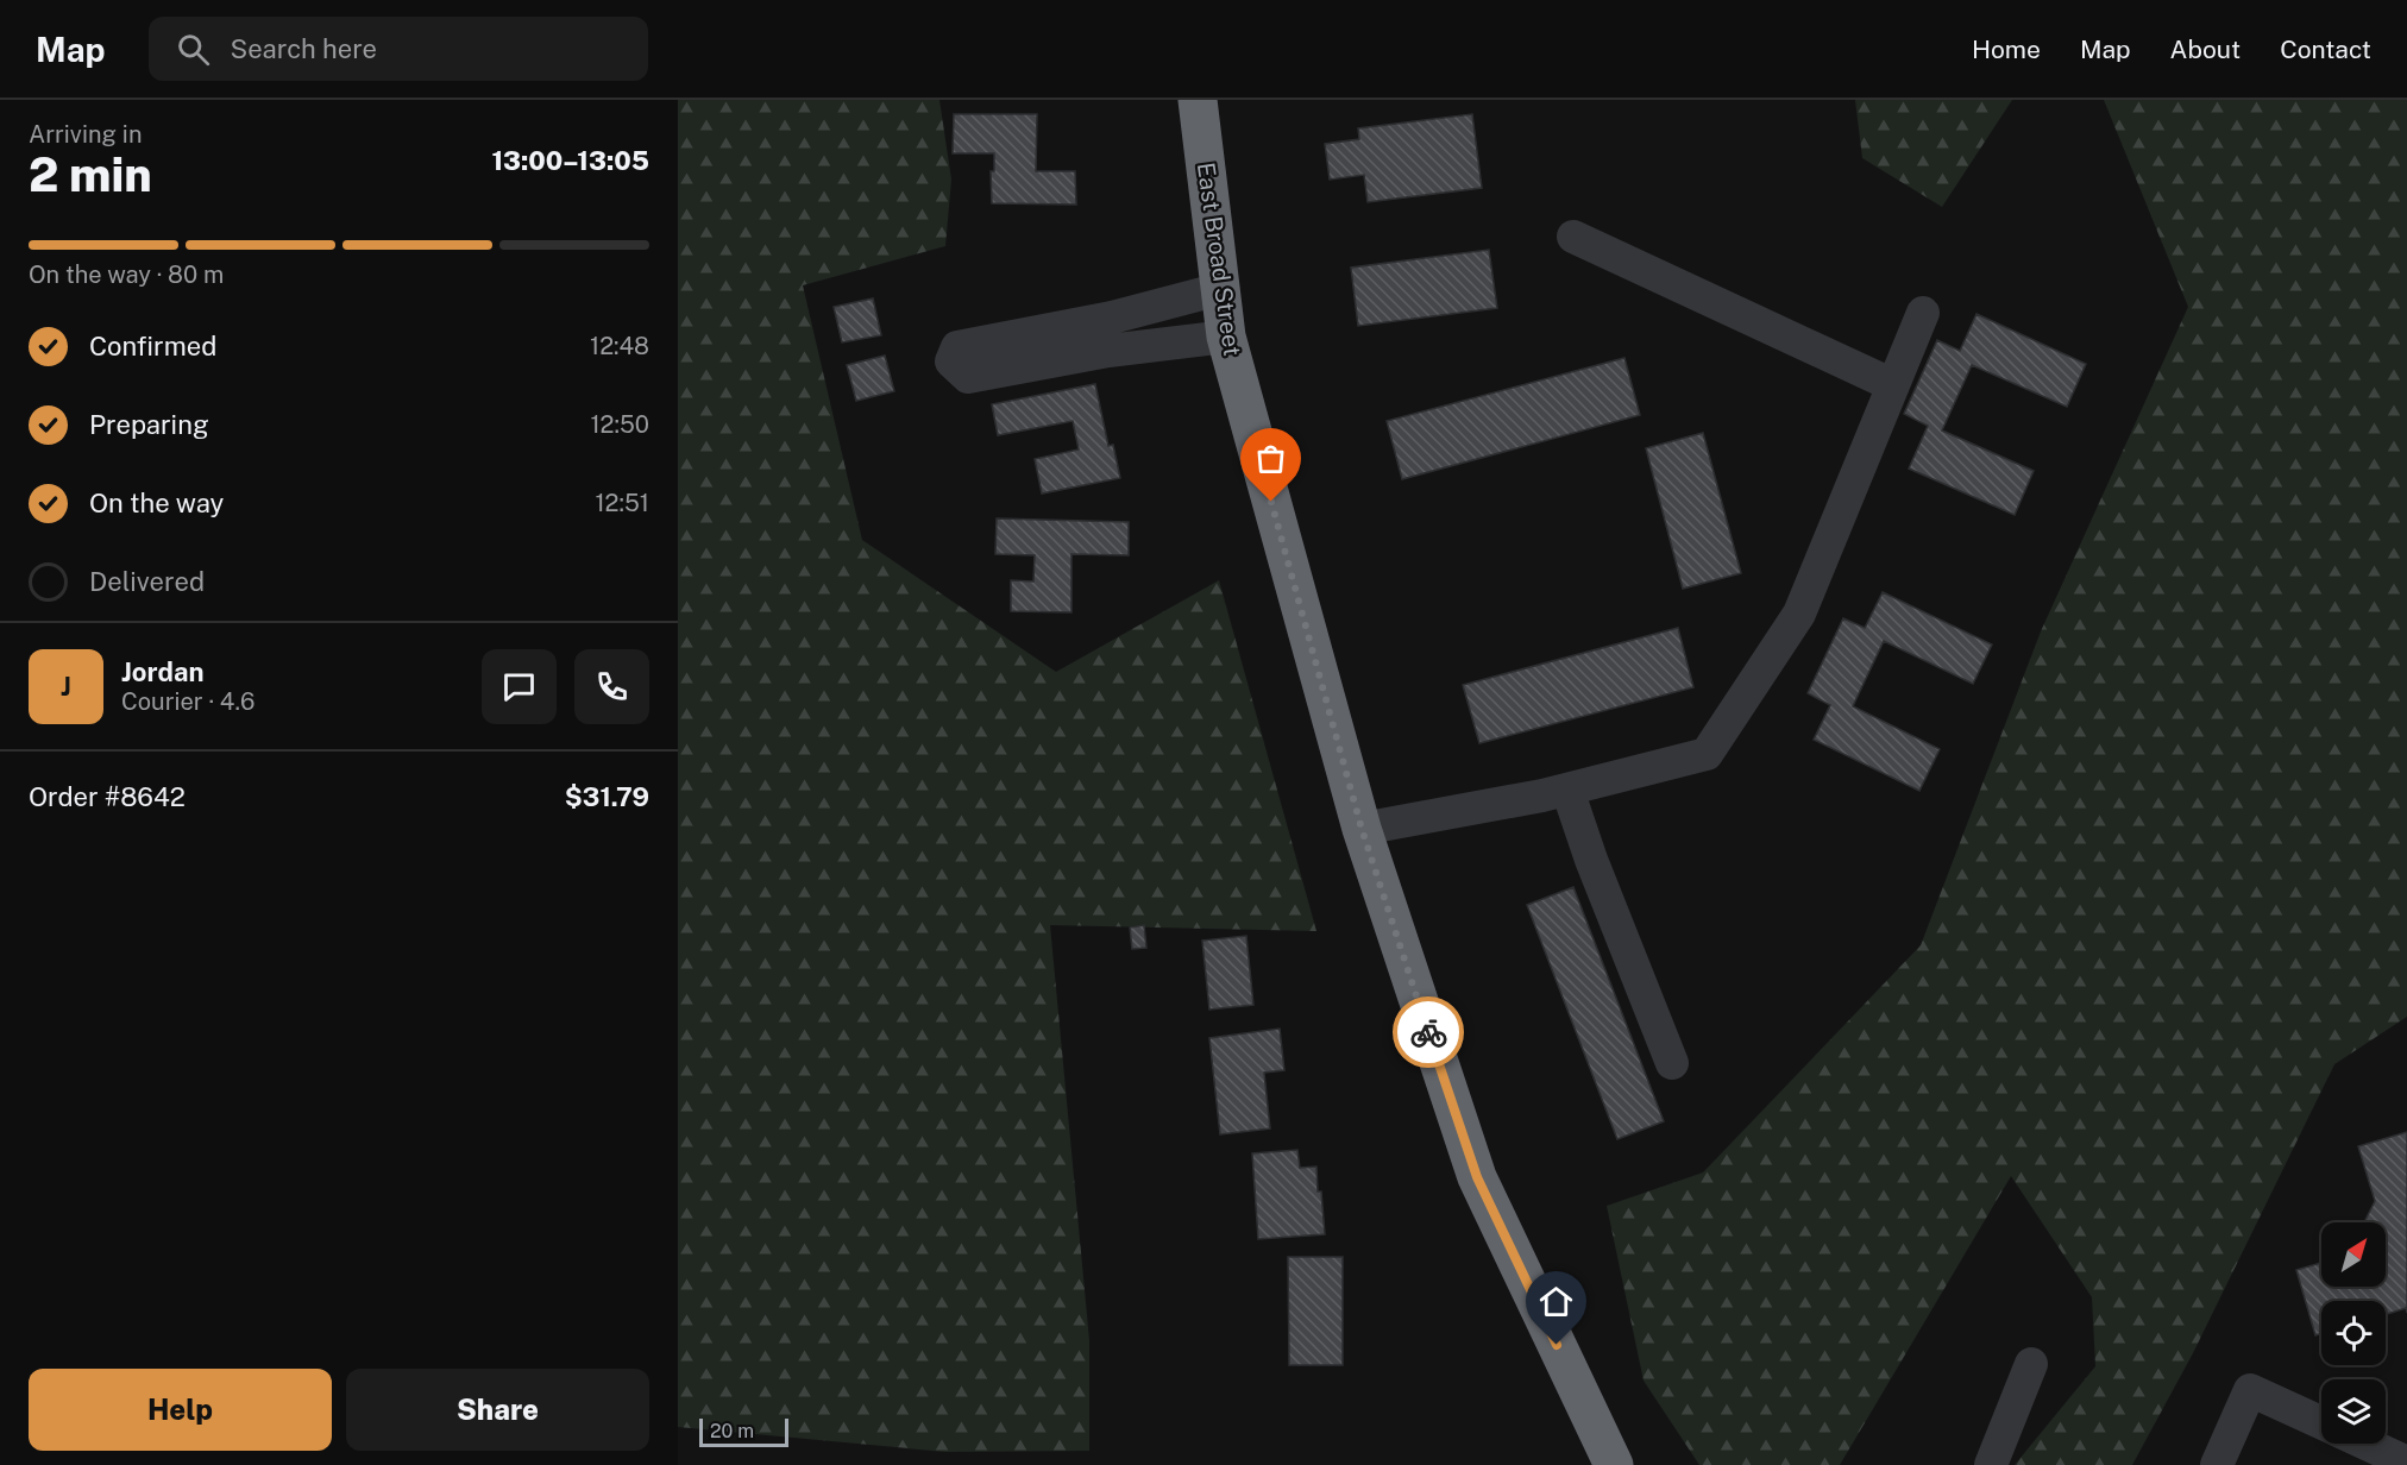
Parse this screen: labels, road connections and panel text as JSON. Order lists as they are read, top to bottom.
{
  "streets": {
    "highway": ["East Broad Street"]
  },
  "scale_bar": "20 m",
  "north": "top right",
  "page": {
    "header": "Map",
    "search": "Search here",
    "nav": [
      "Home",
      "Map",
      "About",
      "Contact"
    ],
    "heading": ["2 min", "Arriving in", "13:00–13:05"],
    "panel": [
      "Jordan",
      "Courier · 4.6",
      "Order #8642",
      "$31.79"
    ],
    "bar": "On the way · 80 m",
    "list": [
      ["Confirmed", "12:48"],
      ["Preparing", "12:50"],
      ["On the way", "12:51"],
      "Delivered"
    ],
    "round": "J",
    "buttons": ["Help", "Share"],
    "scale": "20 m"
  }
}
